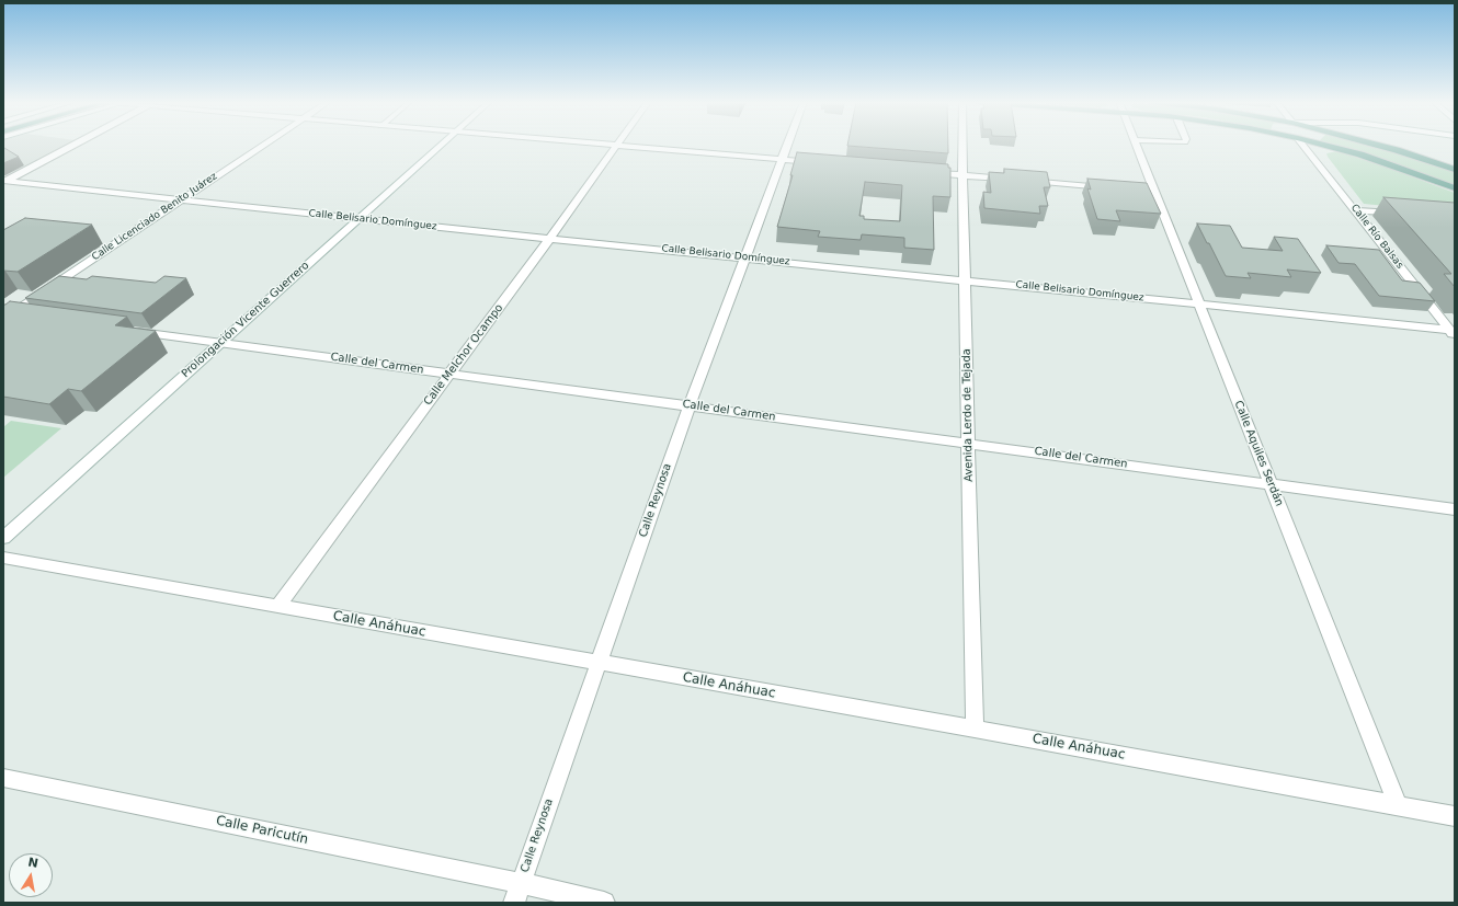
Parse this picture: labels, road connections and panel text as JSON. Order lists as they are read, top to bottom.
{
  "streets": {
    "street": [
      "Calle Licenciado Benito Juárez",
      "Calle Belisario Domínguez",
      "Calle Río Balsas",
      "Prolongación Vicente Guerrero",
      "Calle Melchor Ocampo",
      "Calle del Carmen",
      "Avenida Lerdo de Tejada",
      "Calle Aquiles Serdán",
      "Calle Reynosa",
      "Calle Anáhuac",
      "Calle Paricutín"
    ]
  },
  "crossings": [
    ["Calle Licenciado Benito Juárez", "Calle Belisario Domínguez"],
    ["Calle Belisario Domínguez", "Calle Río Balsas"],
    ["Calle Belisario Domínguez", "Prolongación Vicente Guerrero"],
    ["Calle Belisario Domínguez", "Calle Melchor Ocampo"],
    ["Calle Belisario Domínguez", "Avenida Lerdo de Tejada"],
    ["Calle Belisario Domínguez", "Calle Aquiles Serdán"],
    ["Calle Belisario Domínguez", "Calle Reynosa"],
    ["Prolongación Vicente Guerrero", "Calle del Carmen"],
    ["Calle Melchor Ocampo", "Calle del Carmen"],
    ["Calle Melchor Ocampo", "Calle Anáhuac"],
    ["Calle del Carmen", "Avenida Lerdo de Tejada"],
    ["Calle del Carmen", "Calle Aquiles Serdán"],
    ["Calle del Carmen", "Calle Reynosa"],
    ["Avenida Lerdo de Tejada", "Calle Anáhuac"],
    ["Calle Aquiles Serdán", "Calle Anáhuac"],
    ["Calle Reynosa", "Calle Anáhuac"],
    ["Calle Reynosa", "Calle Paricutín"]
  ],
  "north": "top"
}
